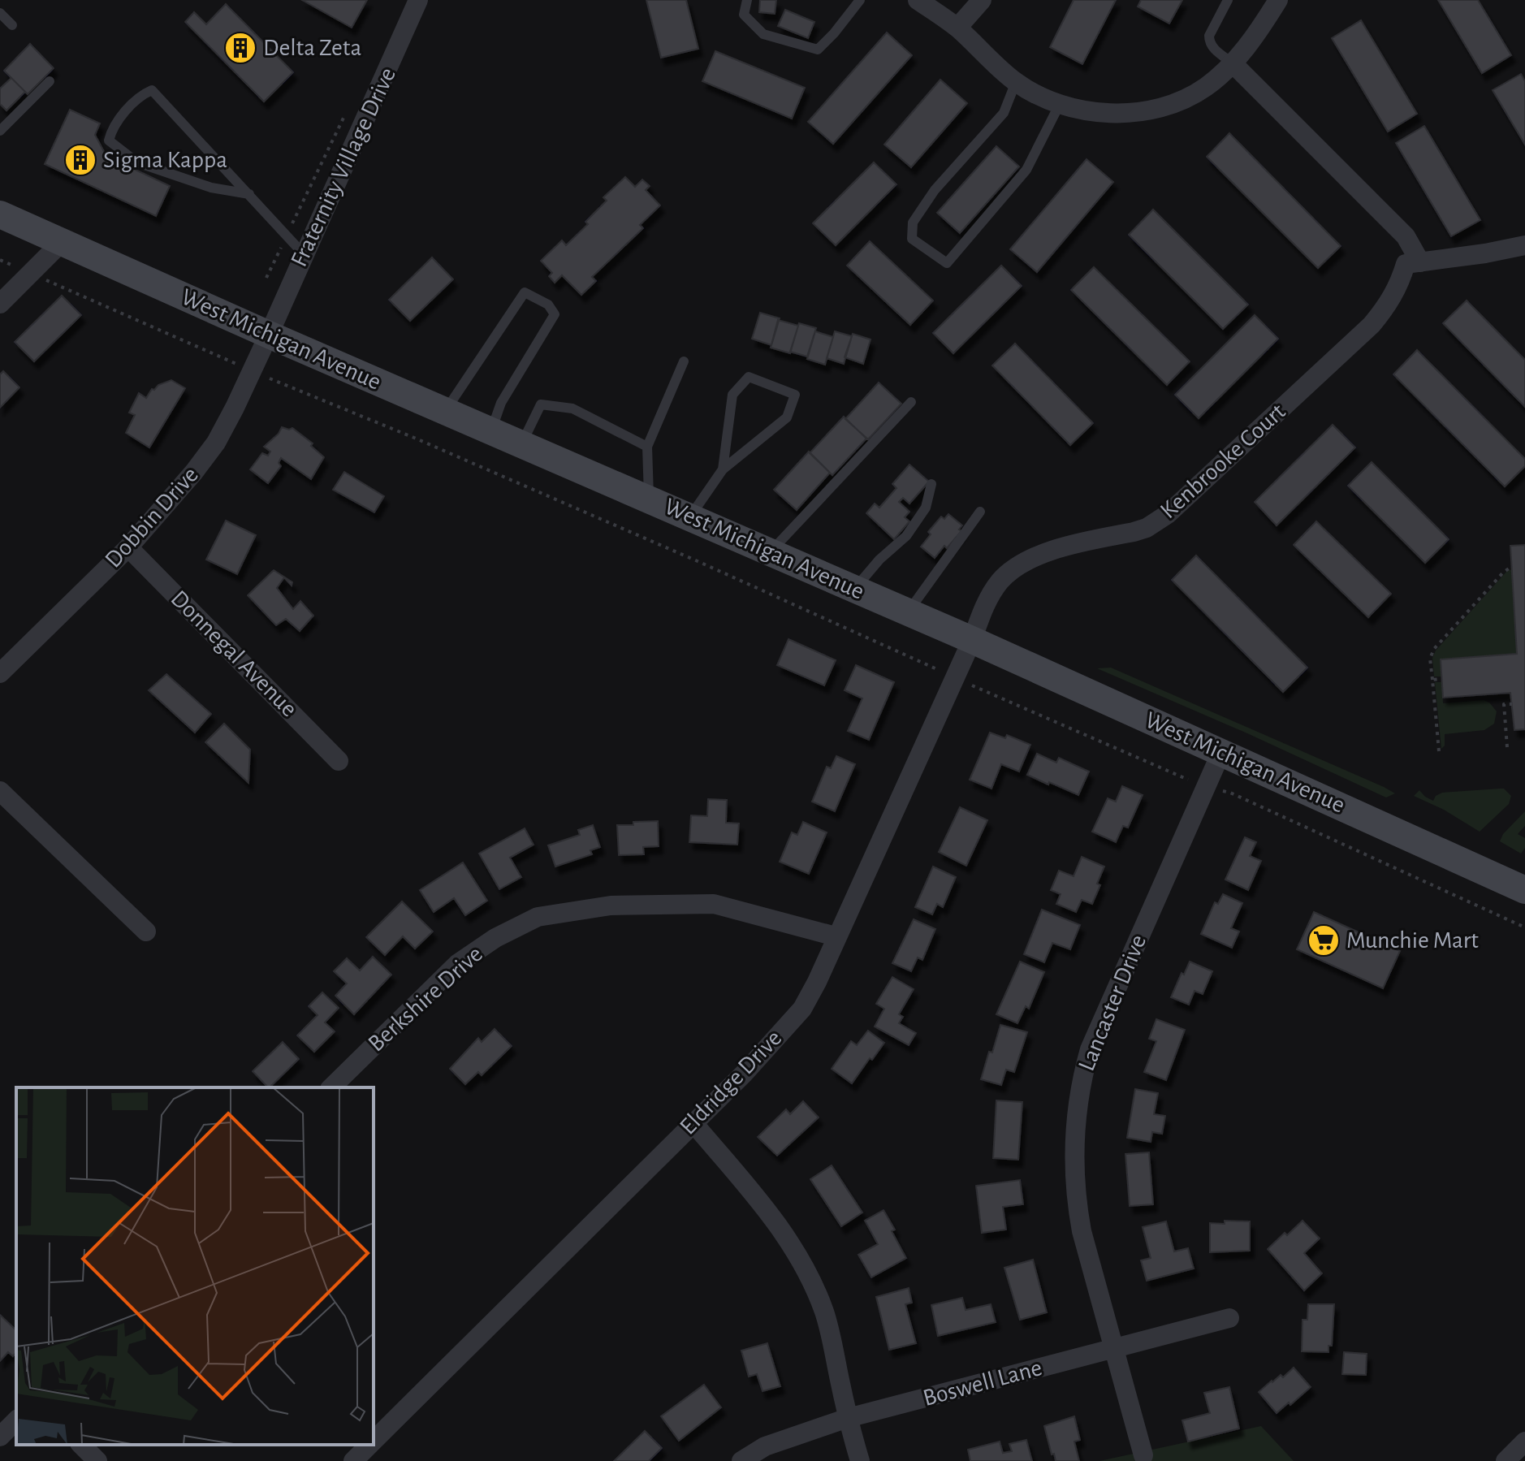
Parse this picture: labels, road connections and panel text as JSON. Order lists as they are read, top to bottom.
{
  "streets": {
    "street": [
      "Fraternity Village Drive",
      "West Michigan Avenue",
      "Kenbrooke Court",
      "Dobbin Drive",
      "Donnegal Avenue",
      "Berkshire Drive",
      "Lancaster Drive",
      "Eldridge Drive",
      "Boswell Lane"
    ]
  },
  "crossings": [
    ["Fraternity Village Drive", "West Michigan Avenue"],
    ["Fraternity Village Drive", "Dobbin Drive"],
    ["West Michigan Avenue", "Kenbrooke Court"],
    ["West Michigan Avenue", "Dobbin Drive"],
    ["West Michigan Avenue", "Lancaster Drive"],
    ["West Michigan Avenue", "Eldridge Drive"],
    ["Kenbrooke Court", "Eldridge Drive"],
    ["Dobbin Drive", "Donnegal Avenue"],
    ["Berkshire Drive", "Eldridge Drive"],
    ["Lancaster Drive", "Boswell Lane"]
  ],
  "places": {
    "building": ["Delta Zeta", "Sigma Kappa"],
    "supermarket": ["Munchie Mart"]
  }
}
